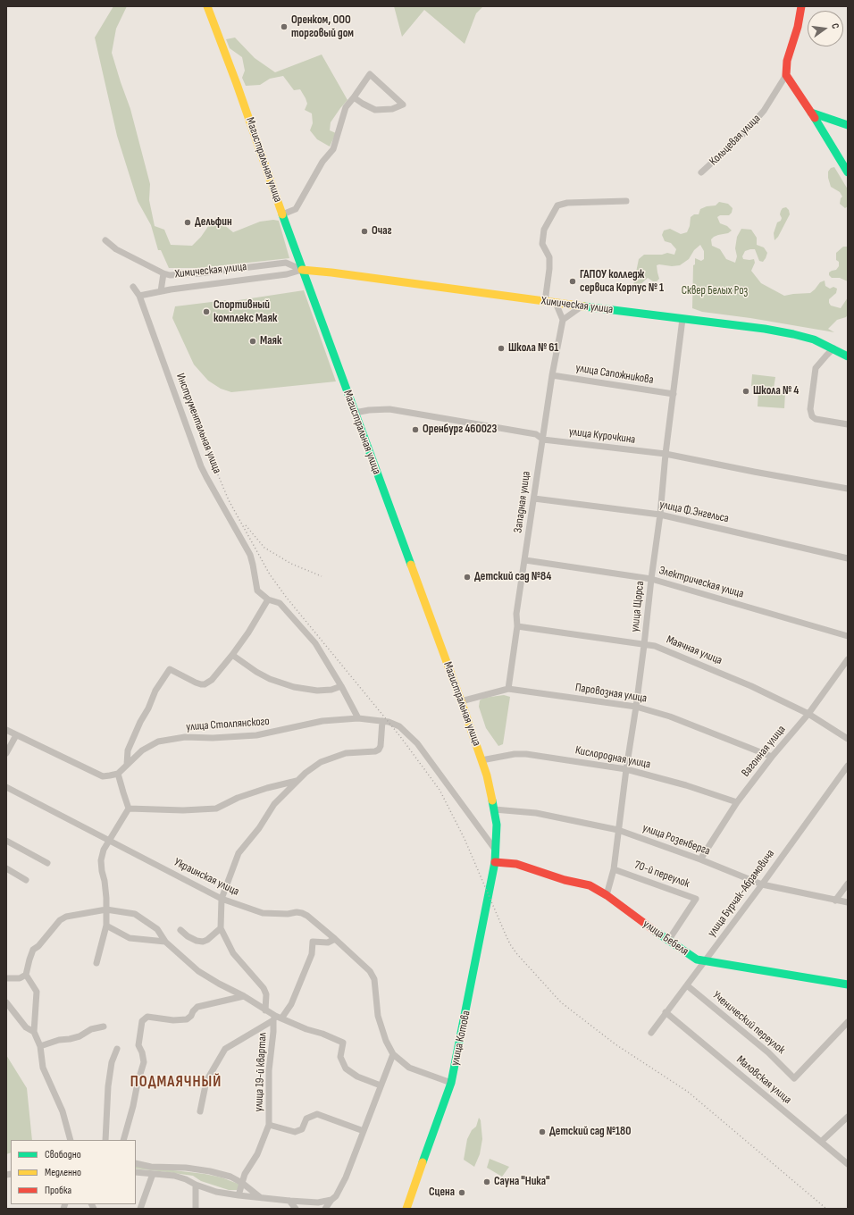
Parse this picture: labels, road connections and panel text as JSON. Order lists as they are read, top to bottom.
{
  "streets": {
    "street": [
      "Кольцевая улица",
      "Магистральная улица",
      "Химическая улица",
      "улица Сапожникова",
      "Инструментальная улица",
      "улица Курочкина",
      "Западная улица",
      "улица Ф.Энгельса",
      "Электрическая улица",
      "улица Щорса",
      "Маячная улица",
      "Паровозная улица",
      "улица Столпянского",
      "Вагонная улица",
      "Кислородная улица",
      "улица Розенберга",
      "70-й переулок",
      "Украинская улица",
      "улица Бурчак-Абрамовича",
      "улица Бебеля",
      "Ученический переулок",
      "улица Котова",
      "улица 19-й квартал",
      "Маловская улица"
    ]
  },
  "crossings": [
    ["Магистральная улица", "Химическая улица"],
    ["Магистральная улица", "улица Курочкина"],
    ["Магистральная улица", "Паровозная улица"],
    ["Магистральная улица", "улица Столпянского"],
    ["Магистральная улица", "Кислородная улица"],
    ["Магистральная улица", "улица Розенберга"],
    ["Магистральная улица", "улица Бебеля"],
    ["Магистральная улица", "улица Котова"],
    ["Химическая улица", "Инструментальная улица"],
    ["Химическая улица", "улица Щорса"],
    ["улица Сапожникова", "Западная улица"],
    ["улица Сапожникова", "улица Щорса"],
    ["Инструментальная улица", "улица Столпянского"],
    ["улица Курочкина", "Западная улица"],
    ["улица Курочкина", "улица Щорса"],
    ["Западная улица", "улица Ф.Энгельса"],
    ["Западная улица", "Электрическая улица"],
    ["Западная улица", "Маячная улица"],
    ["Западная улица", "Паровозная улица"],
    ["улица Ф.Энгельса", "улица Щорса"],
    ["Электрическая улица", "улица Щорса"],
    ["улица Щорса", "Маячная улица"],
    ["улица Щорса", "Паровозная улица"],
    ["улица Щорса", "Кислородная улица"],
    ["улица Щорса", "улица Розенберга"],
    ["улица Щорса", "70-й переулок"],
    ["улица Щорса", "улица Бебеля"],
    ["Маячная улица", "Вагонная улица"],
    ["Паровозная улица", "Вагонная улица"],
    ["Вагонная улица", "Кислородная улица"],
    ["Вагонная улица", "улица Розенберга"],
    ["улица Розенберга", "улица Бурчак-Абрамовича"],
    ["70-й переулок", "улица Бебеля"],
    ["Украинская улица", "улица Котова"],
    ["Украинская улица", "улица 19-й квартал"],
    ["улица Бурчак-Абрамовича", "улица Бебеля"],
    ["улица Бурчак-Абрамовича", "Ученический переулок"],
    ["улица Бурчак-Абрамовича", "Маловская улица"],
    ["улица Бебеля", "улица Котова"]
  ],
  "districts": ["ПОДМАЯЧНЫЙ"],
  "parks": ["Сквер Белых Роз"],
  "places": [
    "Оренком, ООО торговый дом",
    "Дельфин",
    "Очаг",
    "ГАПОУ колледж сервиса Корпус № 1",
    "Спортивный комплекс Маяк",
    "Маяк",
    "Школа № 61",
    "Школа № 4",
    "Оренбург 460023",
    "Детский сад №84",
    "Детский сад №180",
    "Сауна \"Ника\"",
    "Сцена"
  ],
  "legend": ["Свободно", "Медленно", "Пробка"],
  "north": "right"
}
